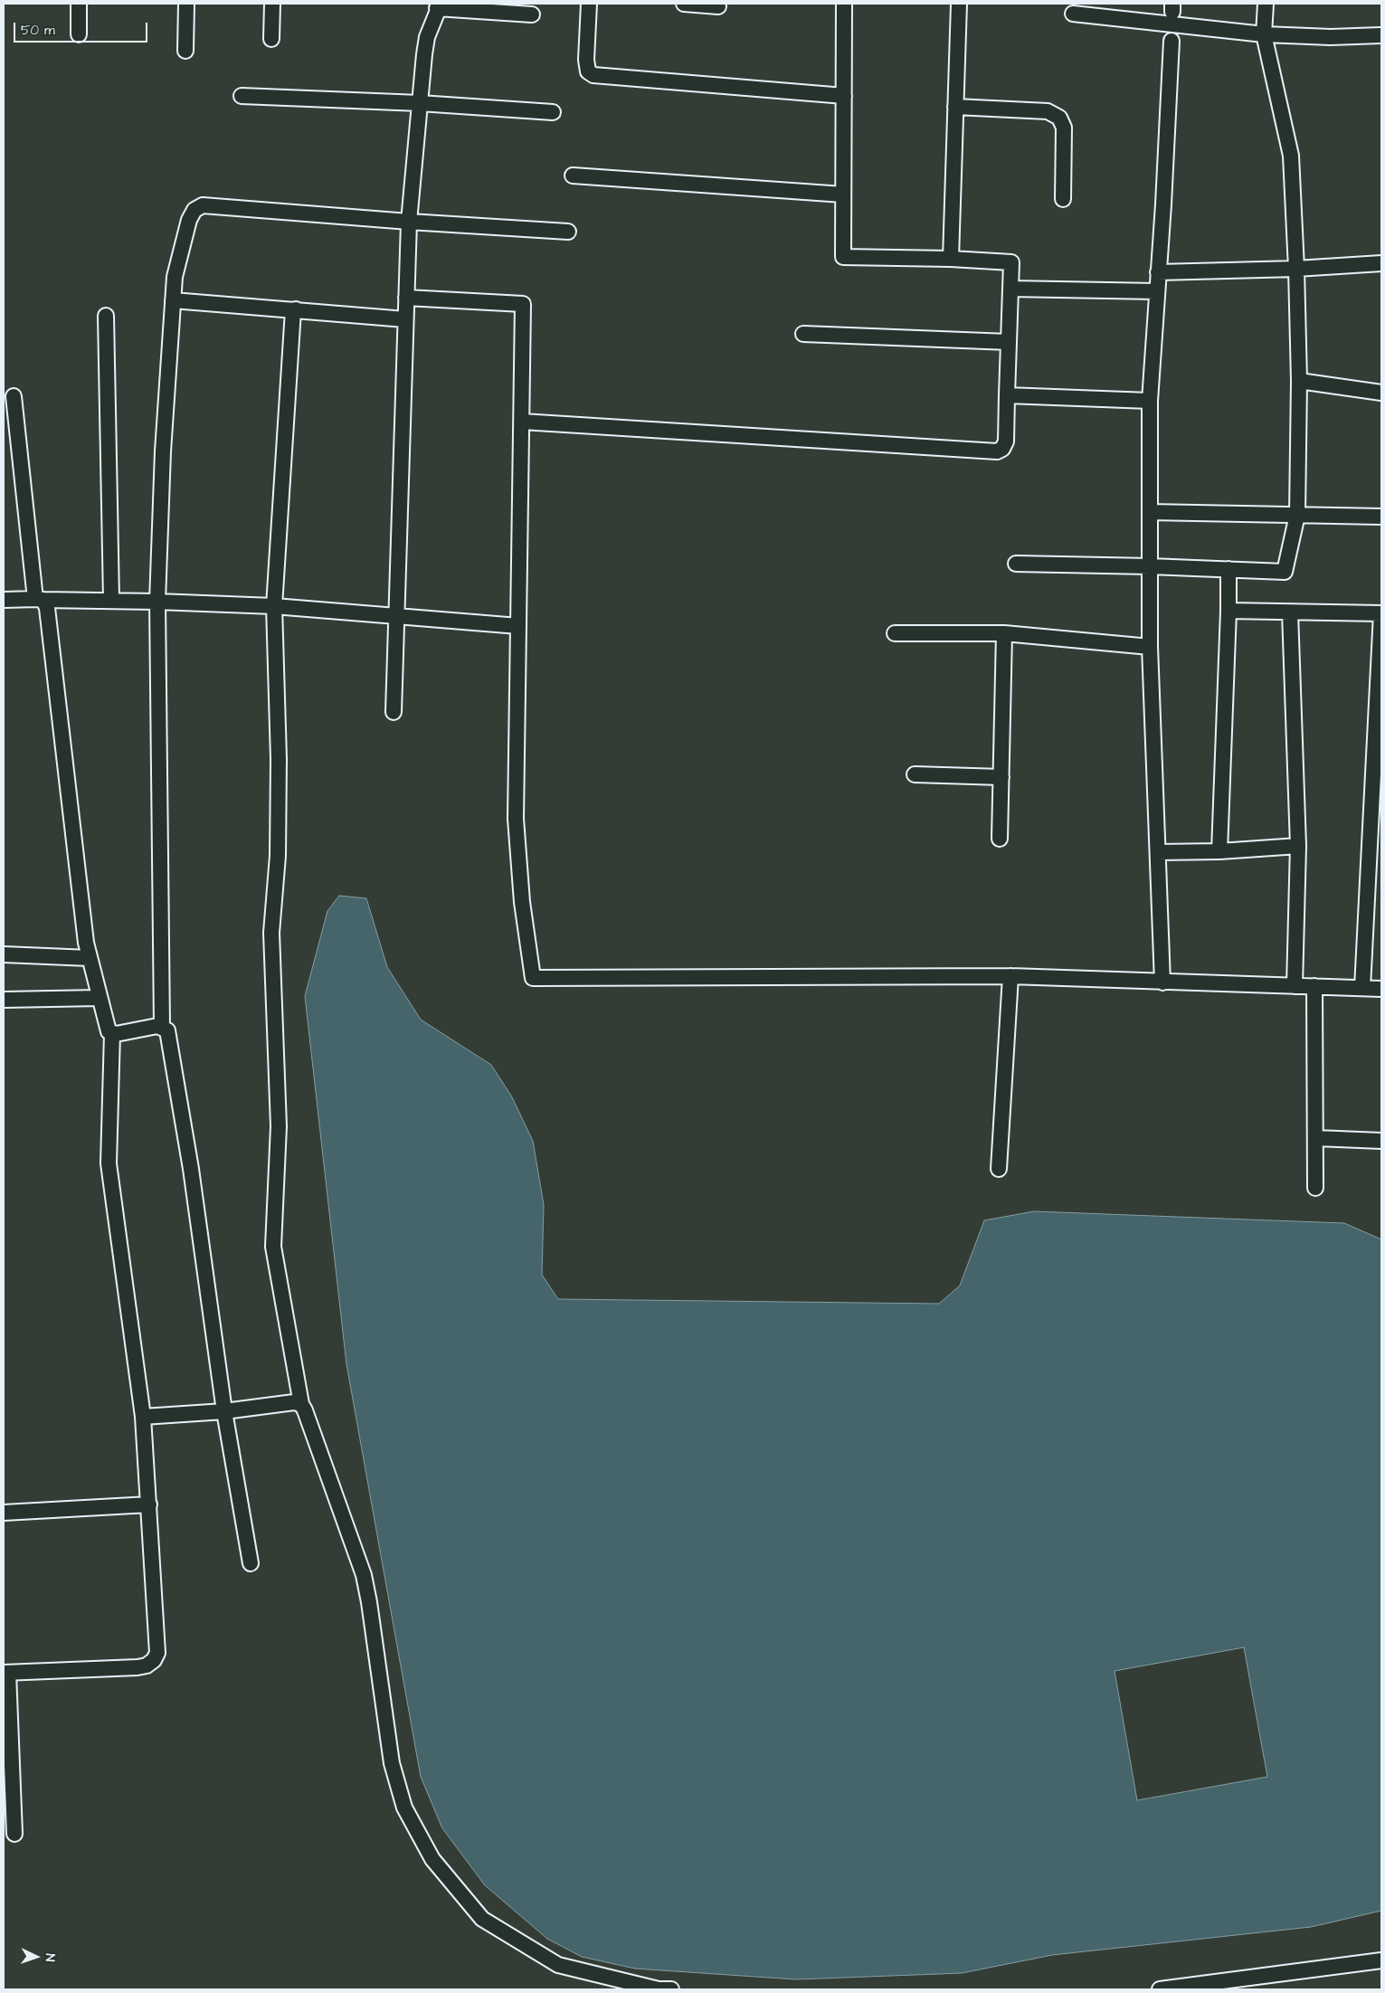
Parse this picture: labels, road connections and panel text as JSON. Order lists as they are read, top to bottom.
{
  "scale_bar": "50 m",
  "north": "right"
}
